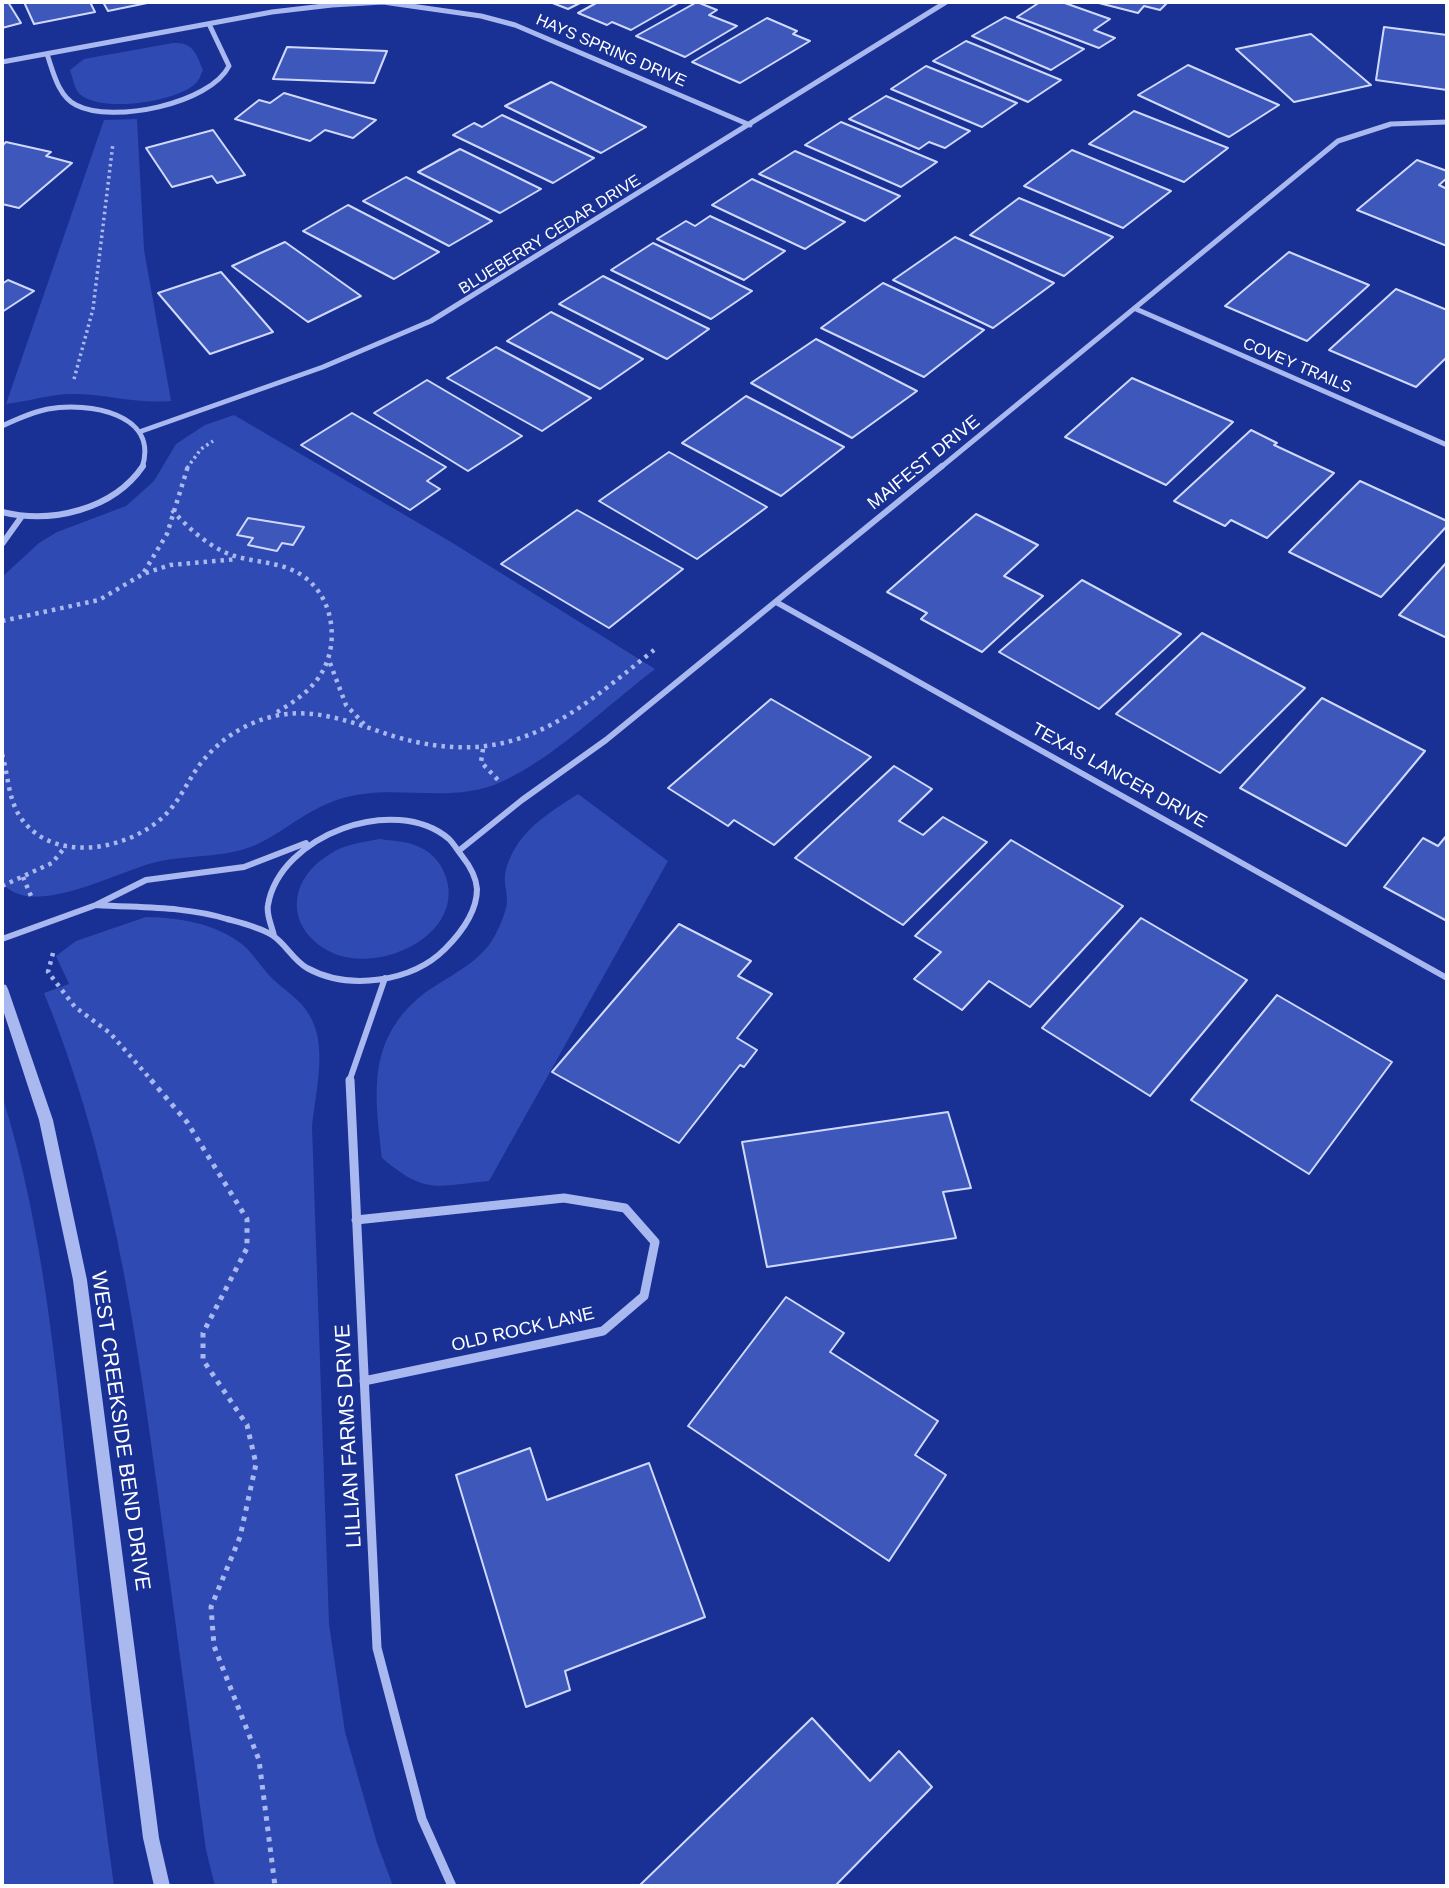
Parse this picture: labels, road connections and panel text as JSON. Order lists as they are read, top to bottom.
{
  "streets": {
    "street": [
      "HAYS SPRING DRIVE",
      "BLUEBERRY CEDAR DRIVE",
      "COVEY TRAILS",
      "MAIFEST DRIVE",
      "TEXAS LANCER DRIVE",
      "OLD ROCK LANE",
      "WEST CREEKSIDE BEND DRIVE",
      "LILLIAN FARMS DRIVE"
    ]
  },
  "crossings": [
    ["HAYS SPRING DRIVE", "BLUEBERRY CEDAR DRIVE"],
    ["COVEY TRAILS", "MAIFEST DRIVE"],
    ["MAIFEST DRIVE", "TEXAS LANCER DRIVE"],
    ["MAIFEST DRIVE", "LILLIAN FARMS DRIVE"],
    ["OLD ROCK LANE", "LILLIAN FARMS DRIVE"]
  ]
}
